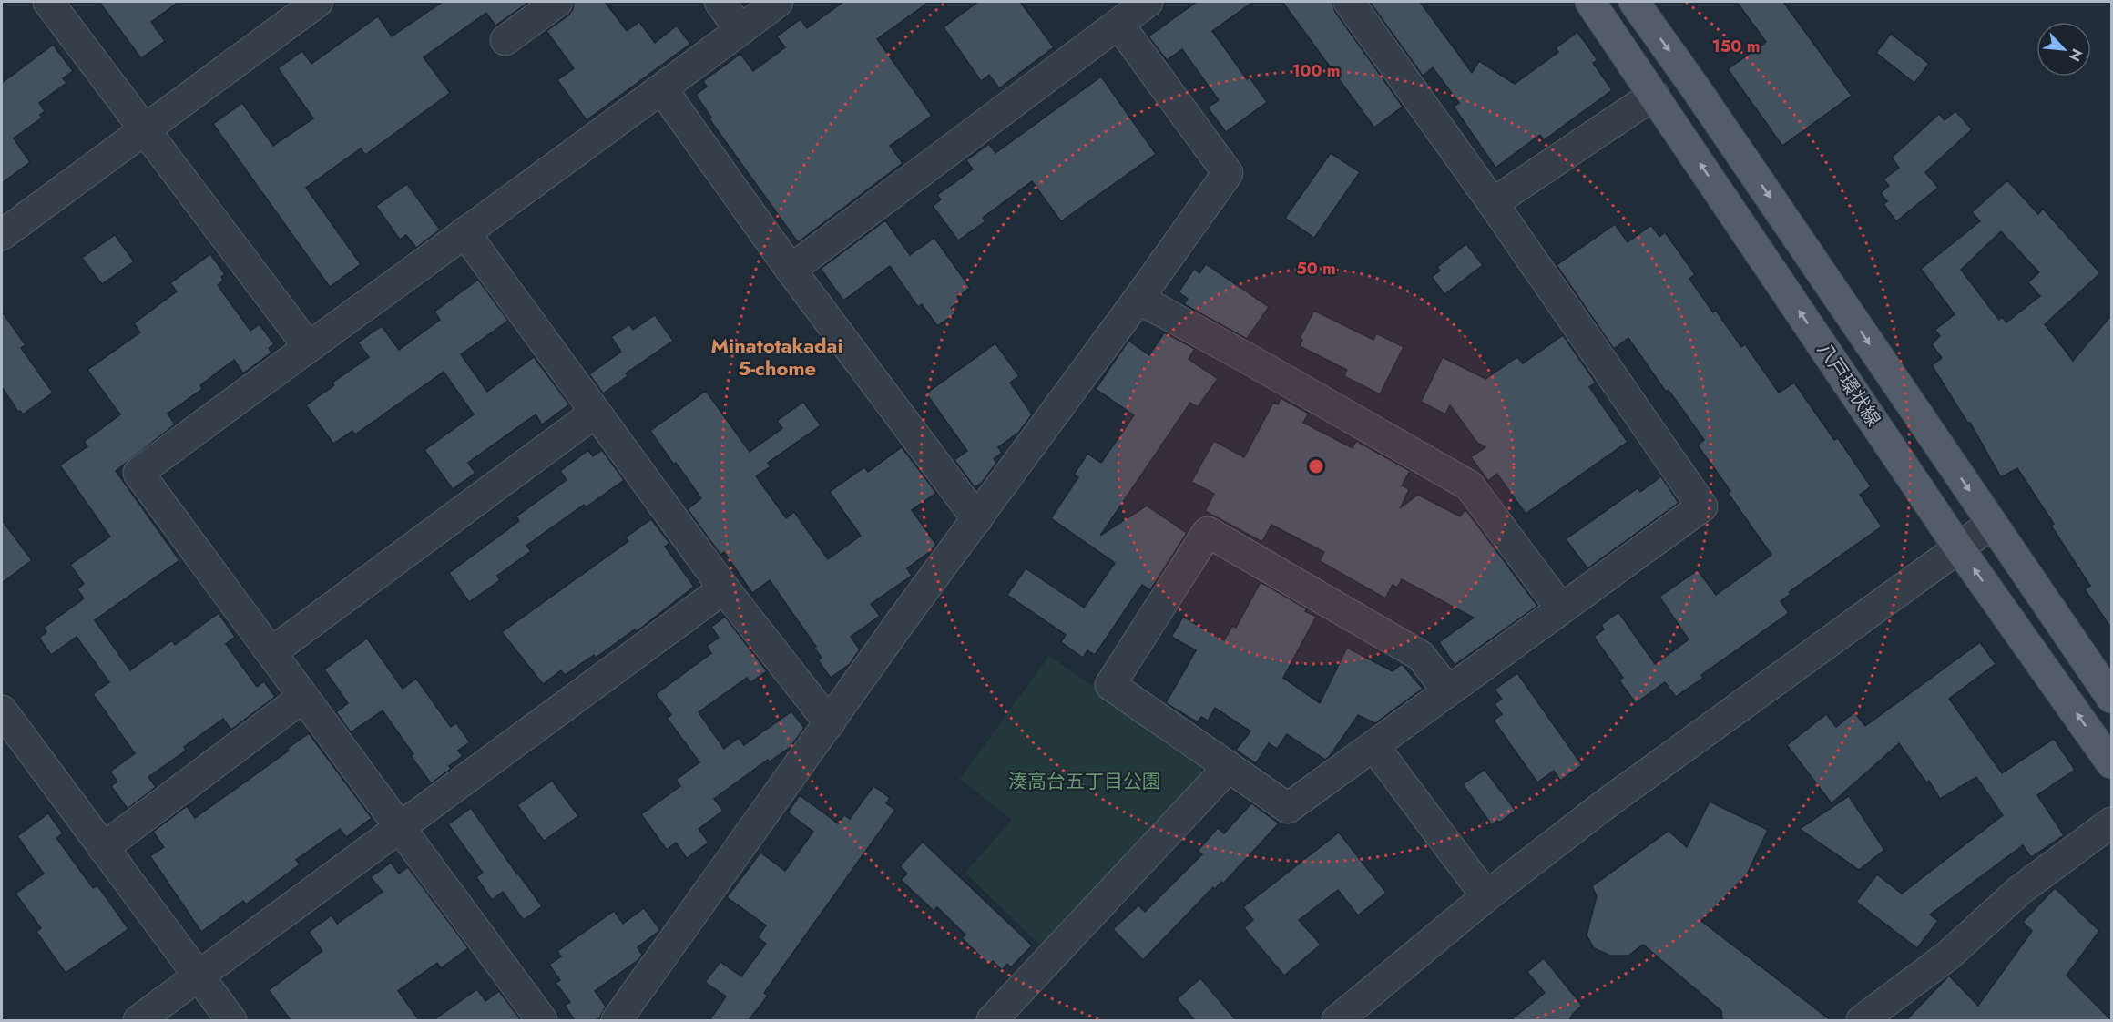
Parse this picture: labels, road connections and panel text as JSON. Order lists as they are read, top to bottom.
{
  "streets": {
    "main road": ["八戸環状線"]
  },
  "districts": ["Minatotakadai 5-chome"],
  "parks": ["湊高台五丁目公園"],
  "north": "bottom right",
  "rings": ["150 m", "100 m", "50 m"]
}
